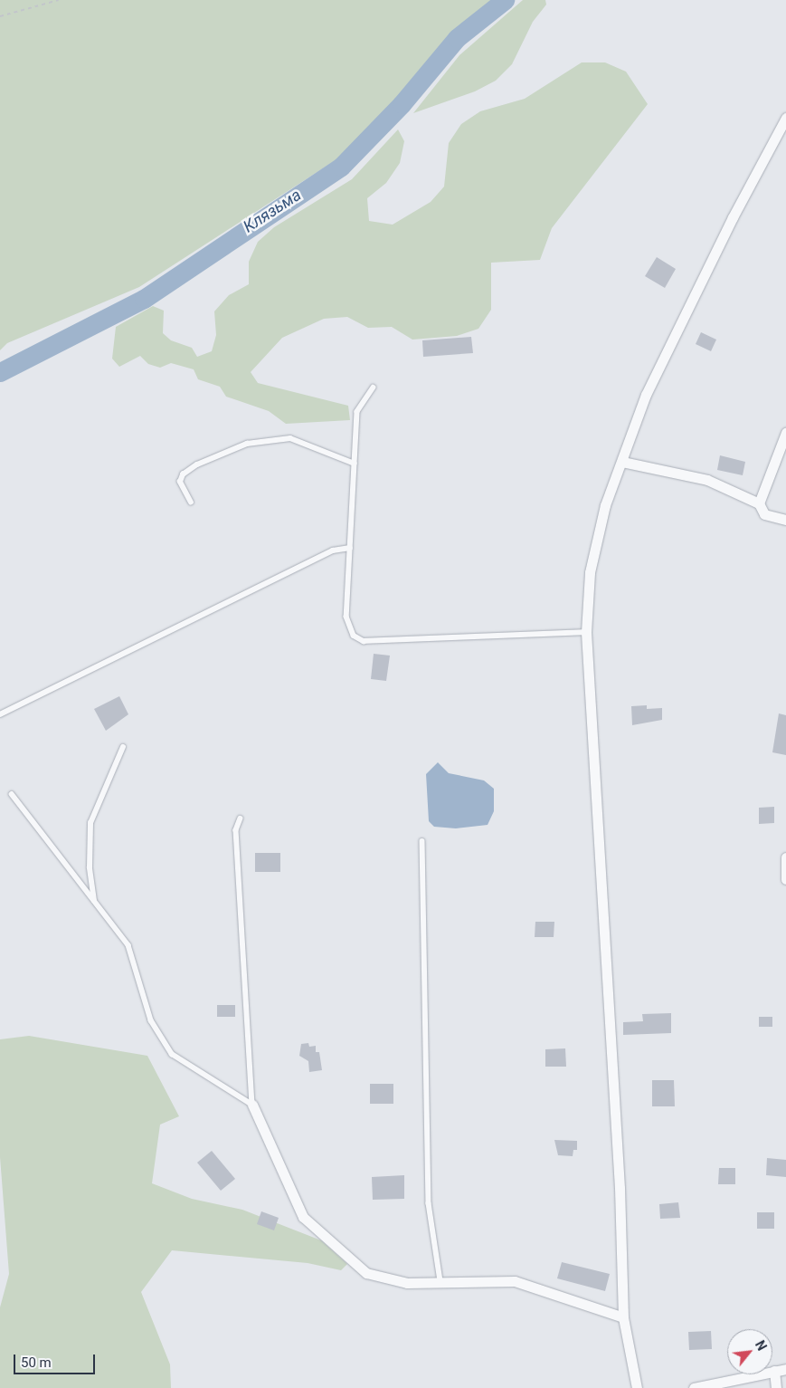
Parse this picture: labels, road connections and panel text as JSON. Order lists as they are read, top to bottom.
{
  "water": ["Клязьма"],
  "scale_bar": "50 m",
  "north": "top right"
}
